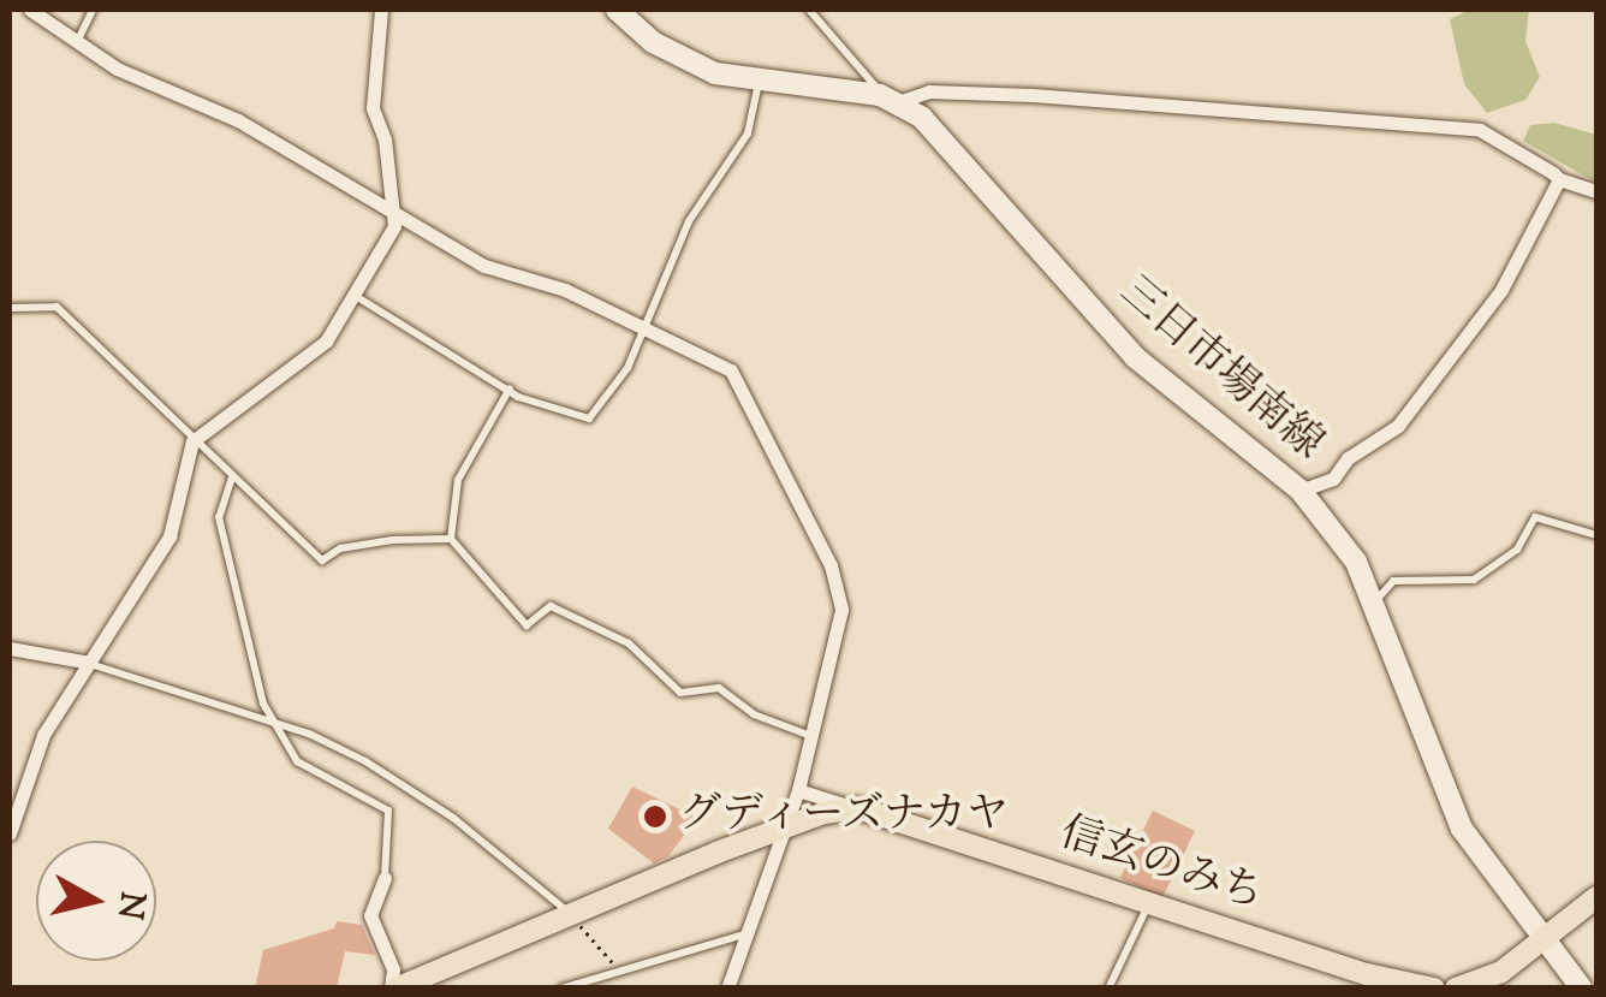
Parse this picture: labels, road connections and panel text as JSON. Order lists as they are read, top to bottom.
{
  "streets": {
    "main road": ["三日市場南線", "信玄のみち"]
  },
  "places": ["グディーズナカヤ"],
  "north": "right"
}
